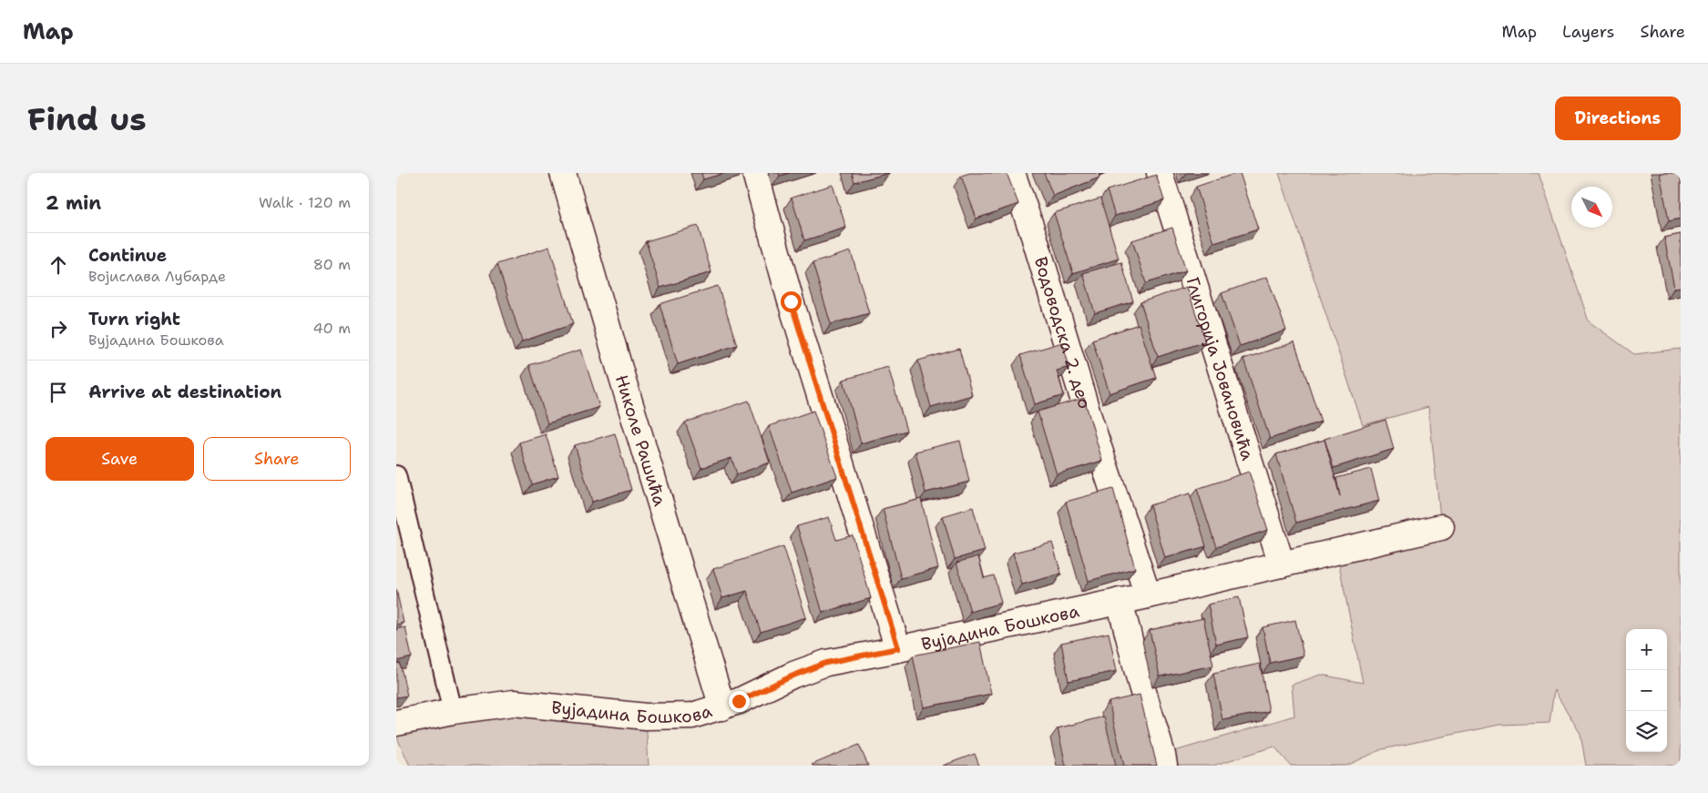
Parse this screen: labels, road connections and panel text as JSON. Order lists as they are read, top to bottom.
{
  "streets": {
    "street": [
      "Водоводска 2. део",
      "Глигорија Јовановића",
      "Николе Рашића",
      "Вујадина Бошкова"
    ]
  },
  "crossings": [
    ["Водоводска 2. део", "Вујадина Бошкова"],
    ["Глигорија Јовановића", "Вујадина Бошкова"],
    ["Николе Рашића", "Вујадина Бошкова"]
  ],
  "north": "bottom right",
  "page": {
    "header": "Map",
    "nav": ["Map", "Layers", "Share"],
    "buttons": [
      "Directions",
      ["Save", "Share"]
    ],
    "title": "Find us",
    "heading": ["2 min", "Walk · 120 m"],
    "list": [
      ["Continue", "Војислава Лубарде", "80 m"],
      ["Turn right", "Вујадина Бошкова", "40 m"],
      "Arrive at destination"
    ],
    "map_buttons": ["+", "−"]
  }
}
